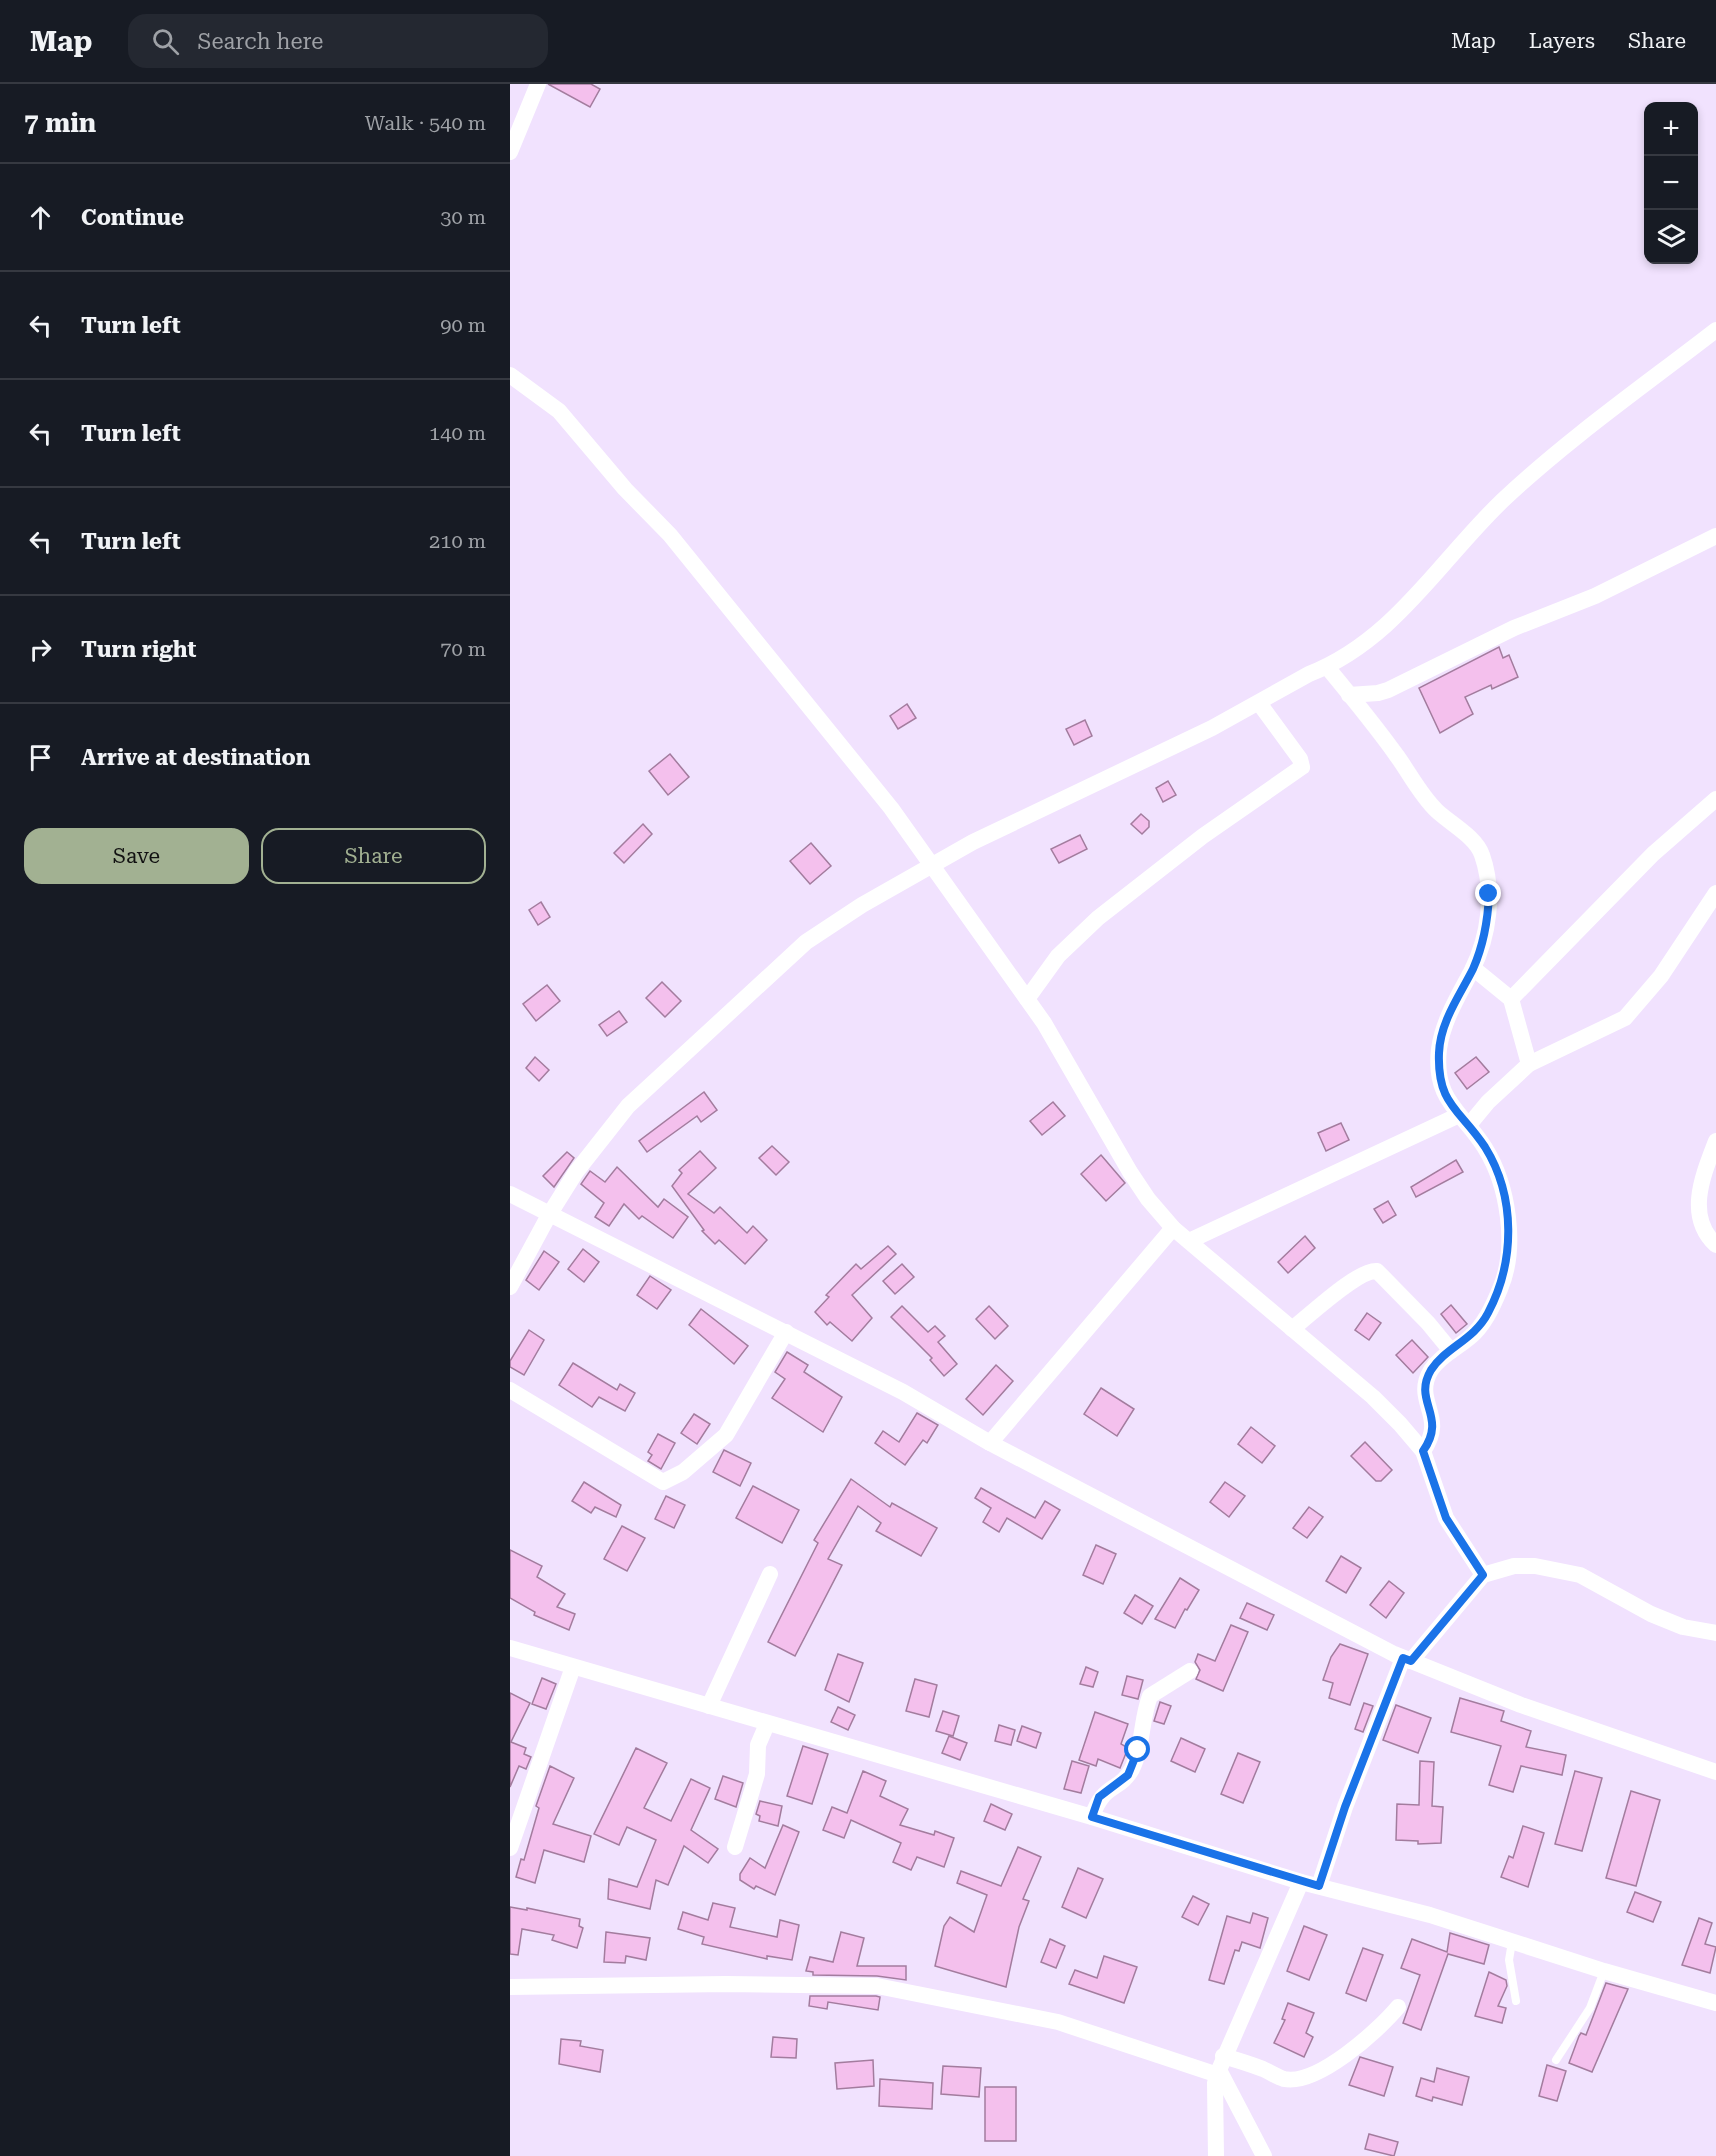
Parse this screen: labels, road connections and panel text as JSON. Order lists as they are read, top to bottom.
{
  "page": {
    "header": "Map",
    "search": "Search here",
    "nav": ["Map", "Layers", "Share"],
    "heading": ["7 min", "Walk · 540 m"],
    "map_buttons": ["+", "−"],
    "list": [
      ["Continue", "30 m"],
      ["Turn left", "90 m"],
      ["Turn left", "140 m"],
      ["Turn left", "210 m"],
      ["Turn right", "70 m"],
      "Arrive at destination"
    ],
    "buttons": ["Save", "Share"]
  }
}
